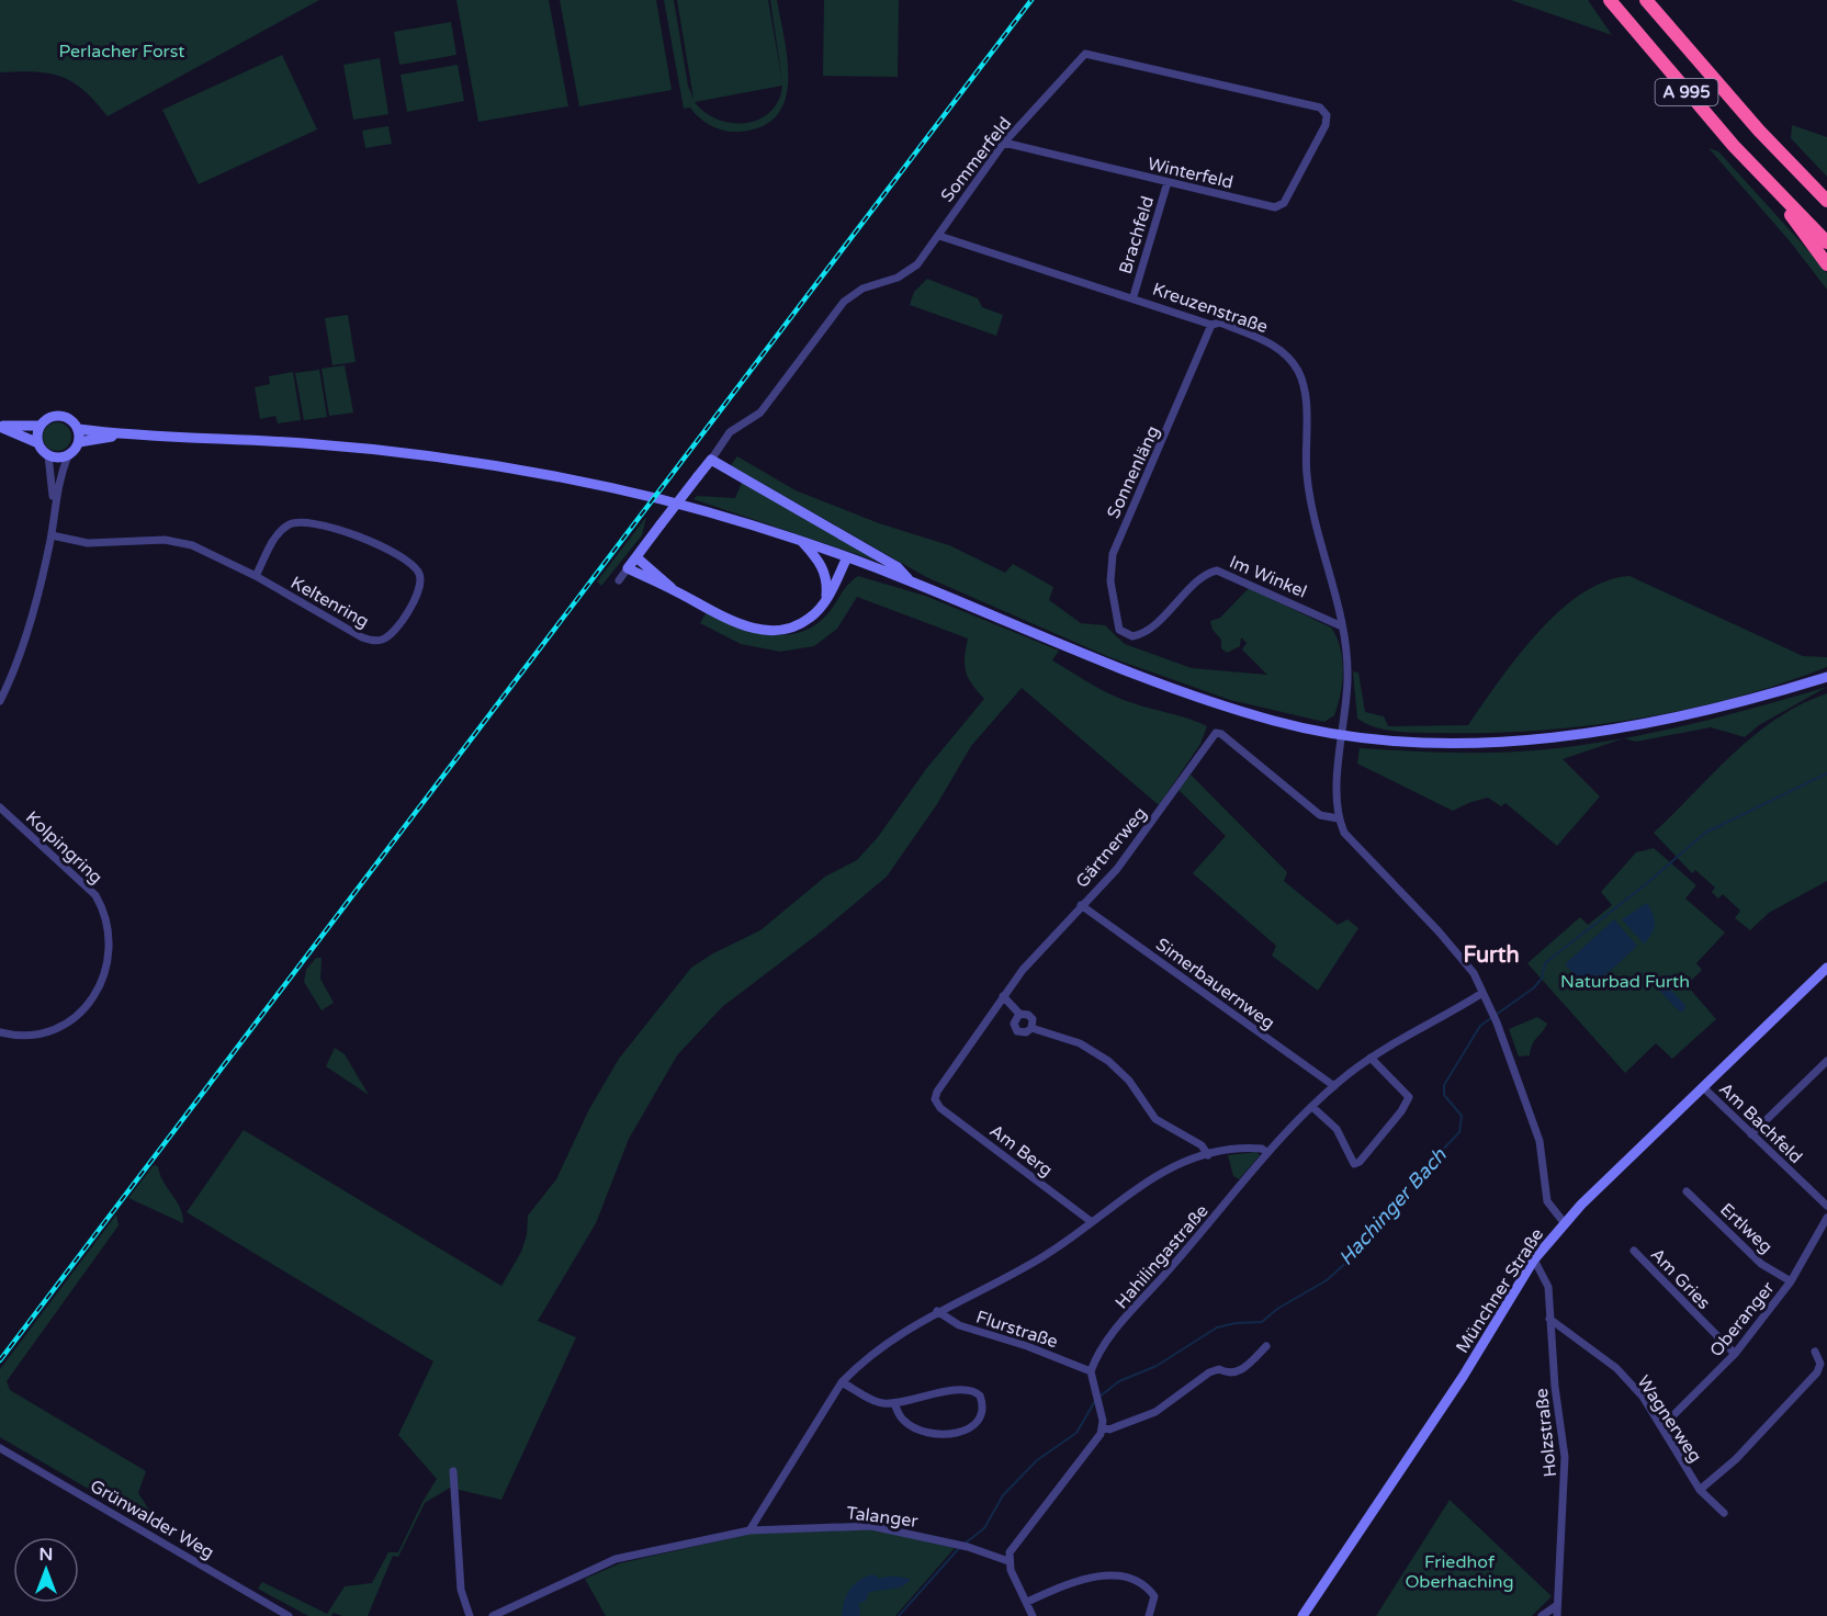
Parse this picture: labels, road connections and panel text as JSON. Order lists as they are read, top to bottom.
{
  "streets": {
    "highway": ["A 995"],
    "main road": ["Münchner Straße"],
    "street": [
      "Sommerfeld",
      "Winterfeld",
      "Brachfeld",
      "Kreuzenstraße",
      "Sonnenläng",
      "Im Winkel",
      "Keltenring",
      "Kolpingring",
      "Gärtnerweg",
      "Simerbauernweg",
      "Am Bachfeld",
      "Am Berg",
      "Ertlweg",
      "Hahilingastraße",
      "Am Gries",
      "Oberanger",
      "Flurstraße",
      "Wagnerweg",
      "Holzstraße",
      "Talanger",
      "Grünwalder Weg"
    ]
  },
  "crossings": [
    ["Sommerfeld", "Winterfeld"],
    ["Sommerfeld", "Kreuzenstraße"],
    ["Winterfeld", "Brachfeld"],
    ["Brachfeld", "Kreuzenstraße"],
    ["Kreuzenstraße", "Sonnenläng"],
    ["Kreuzenstraße", "Im Winkel"],
    ["Kreuzenstraße", "Gärtnerweg"],
    ["Sonnenläng", "Im Winkel"],
    ["Gärtnerweg", "Simerbauernweg"],
    ["Gärtnerweg", "Am Berg"],
    ["Simerbauernweg", "Hahilingastraße"],
    ["Am Bachfeld", "Münchner Straße"],
    ["Ertlweg", "Oberanger"],
    ["Hahilingastraße", "Flurstraße"],
    ["Am Gries", "Oberanger"],
    ["Münchner Straße", "Holzstraße"],
    ["Oberanger", "Wagnerweg"],
    ["Wagnerweg", "Holzstraße"]
  ],
  "districts": ["Furth"],
  "water": ["Hachinger Bach"],
  "parks": ["Perlacher Forst", "Naturbad Furth", "Friedhof Oberhaching"],
  "north": "top"
}
